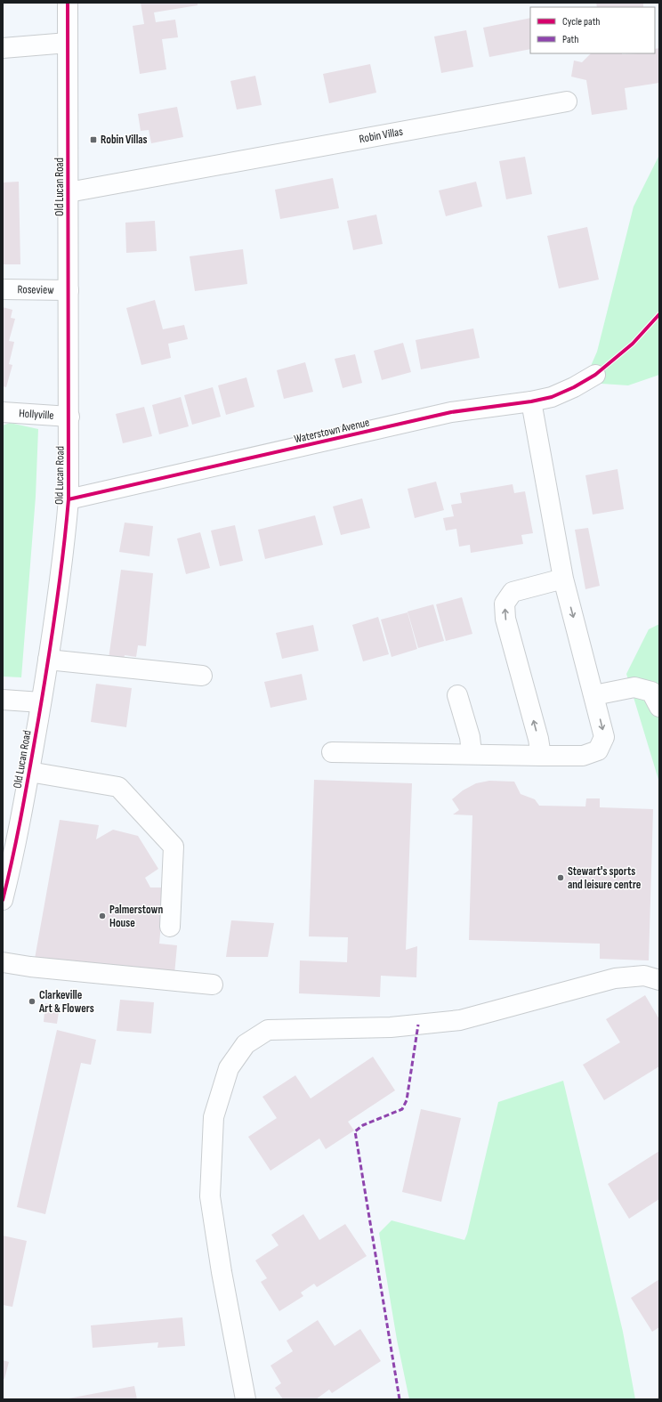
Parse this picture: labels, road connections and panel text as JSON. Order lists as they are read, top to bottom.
{
  "streets": {
    "street": [
      "Robin Villas",
      "Old Lucan Road",
      "Roseview",
      "Hollyville",
      "Waterstown Avenue"
    ]
  },
  "crossings": [
    ["Robin Villas", "Old Lucan Road"],
    ["Old Lucan Road", "Roseview"],
    ["Old Lucan Road", "Hollyville"],
    ["Old Lucan Road", "Waterstown Avenue"]
  ],
  "places": {
    "transit": ["Robin Villas"],
    "other": ["Stewart's sports and leisure centre", "Palmerstown House", "Clarkeville Art & Flowers"]
  },
  "legend": ["Cycle path", "Path"]
}
